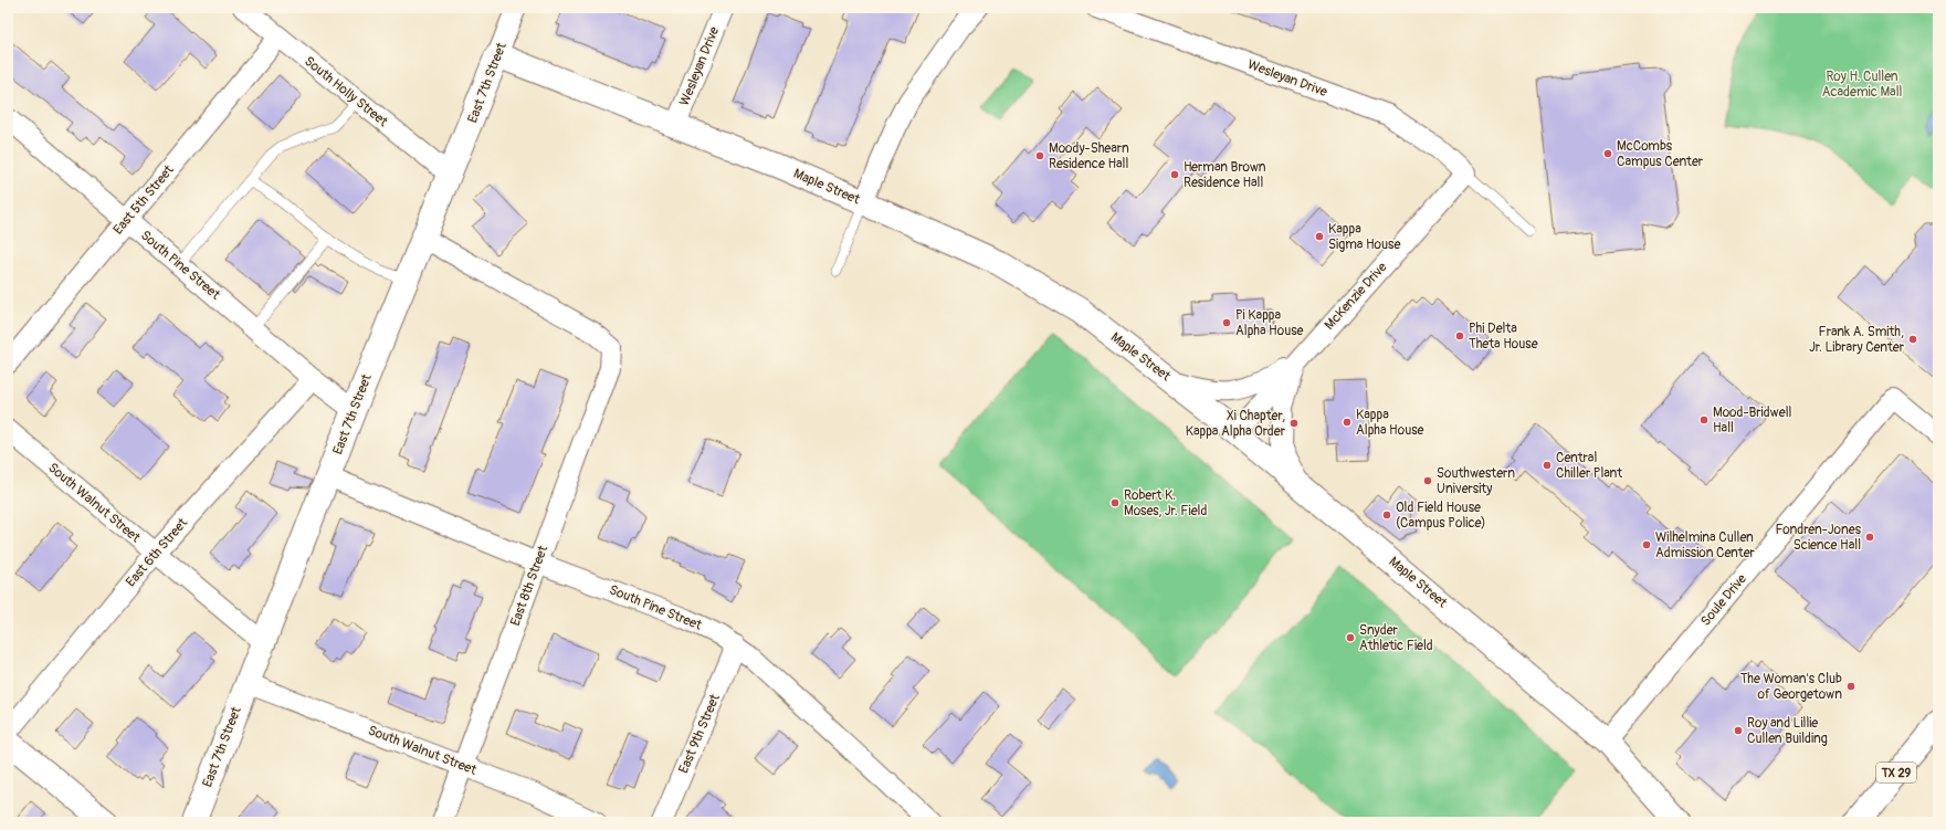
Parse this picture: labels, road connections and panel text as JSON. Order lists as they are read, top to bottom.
{
  "streets": {
    "street": [
      "Wesleyan Drive",
      "East 7th Street",
      "South Holly Street",
      "Maple Street",
      "East 5th Street",
      "South Pine Street",
      "McKenzie Drive",
      "South Walnut Street",
      "East 6th Street",
      "East 8th Street",
      "Soule Drive",
      "East 9th Street",
      "TX 29"
    ]
  },
  "crossings": [
    ["Wesleyan Drive", "Maple Street"],
    ["Wesleyan Drive", "McKenzie Drive"],
    ["East 7th Street", "South Holly Street"],
    ["East 7th Street", "Maple Street"],
    ["East 7th Street", "South Pine Street"],
    ["East 7th Street", "South Walnut Street"],
    ["East 7th Street", "East 8th Street"],
    ["South Holly Street", "East 5th Street"],
    ["Maple Street", "McKenzie Drive"],
    ["Maple Street", "Soule Drive"],
    ["East 5th Street", "South Pine Street"],
    ["South Pine Street", "East 6th Street"],
    ["South Pine Street", "East 8th Street"],
    ["South Pine Street", "East 9th Street"],
    ["South Walnut Street", "East 6th Street"],
    ["South Walnut Street", "East 8th Street"]
  ],
  "parks": ["Roy H. Cullen Academic Mall"],
  "places": [
    "McCombs Campus Center",
    "Moody-Shearn Residence Hall",
    "Herman Brown Residence Hall",
    "Kappa Sigma House",
    "Pi Kappa Alpha House",
    "Phi Delta Theta House",
    "Frank A. Smith, Jr. Library Center",
    "Mood-Bridwell Hall",
    "Kappa Alpha House",
    "Xi Chapter, Kappa Alpha Order",
    "Central Chiller Plant",
    "Southwestern University",
    "Robert K. Moses, Jr. Field",
    "Old Field House (Campus Police)",
    "Fondren-Jones Science Hall",
    "Wilhelmina Cullen Admission Center",
    "Snyder Athletic Field",
    "The Woman's Club of Georgetown",
    "Roy and Lillie Cullen Building"
  ]
}
